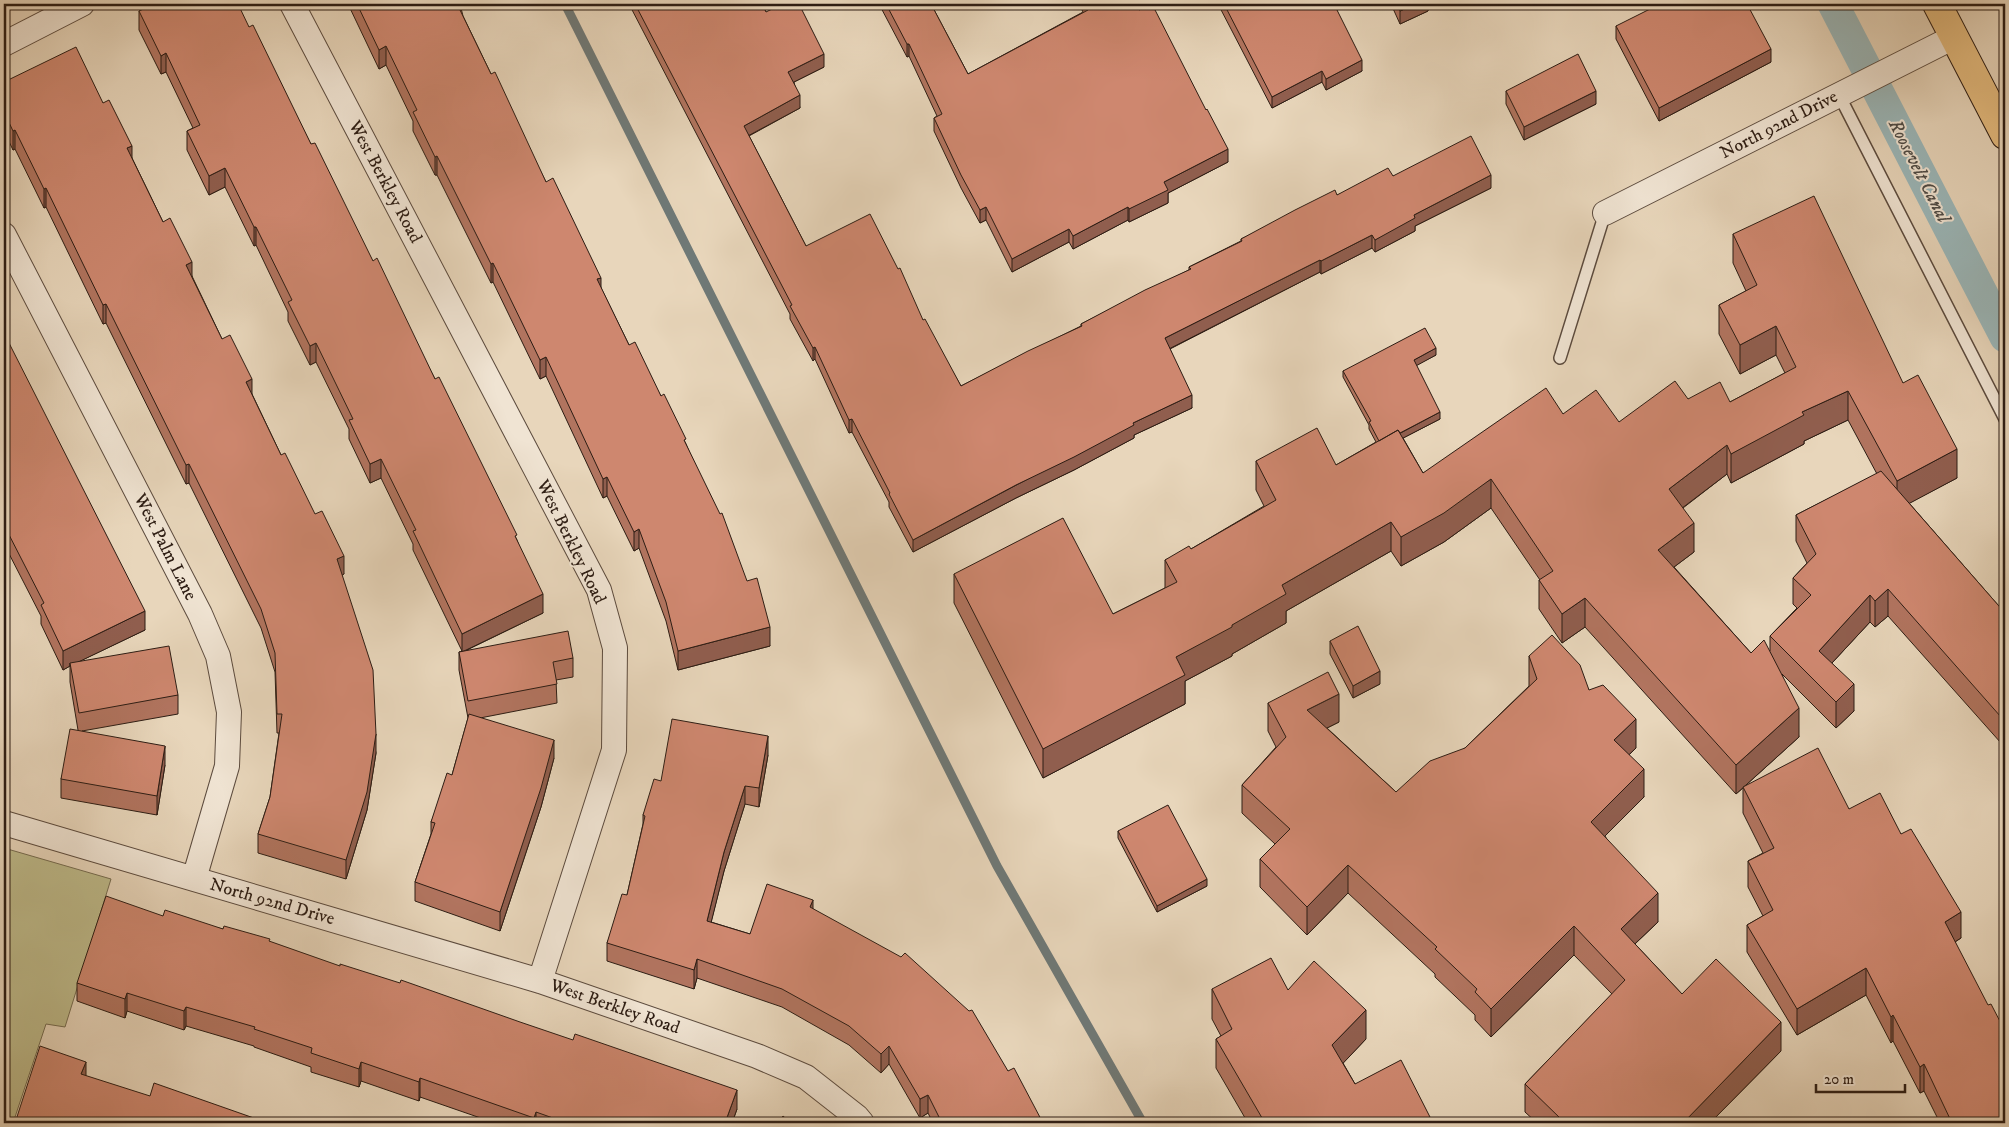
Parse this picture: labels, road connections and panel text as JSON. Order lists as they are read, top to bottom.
{
  "streets": {
    "street": ["North 92nd Drive", "West Berkley Road", "West Palm Lane"]
  },
  "crossings": [
    ["North 92nd Drive", "West Berkley Road"],
    ["North 92nd Drive", "West Palm Lane"]
  ],
  "water": ["Roosevelt Canal"],
  "scale_bar": "20 m"
}
